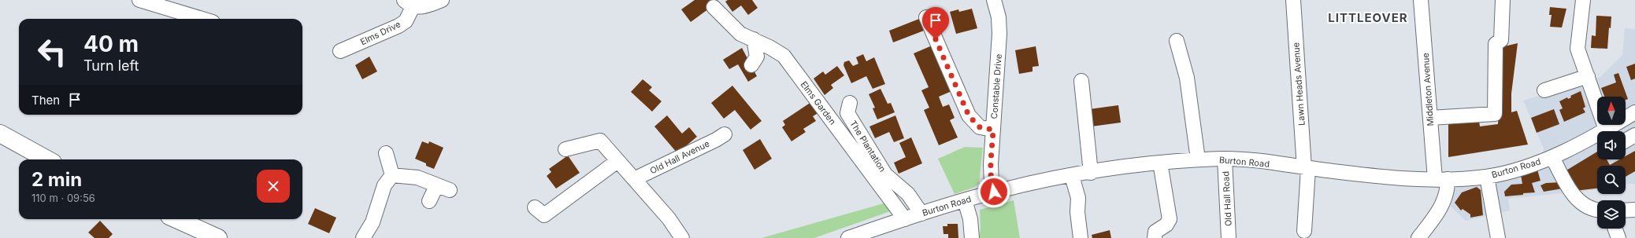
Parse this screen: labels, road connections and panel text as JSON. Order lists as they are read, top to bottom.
{
  "streets": {
    "street": [
      "Elms Drive",
      "Lawn Heads Avenue",
      "Constable Drive",
      "Middleton Avenue",
      "Elms Garden",
      "The Plantation",
      "Old Hall Avenue",
      "Burton Road",
      "Old Hall Road"
    ]
  },
  "crossings": [
    ["Lawn Heads Avenue", "Burton Road"],
    ["Constable Drive", "Burton Road"],
    ["Middleton Avenue", "Burton Road"],
    ["Elms Garden", "Burton Road"],
    ["The Plantation", "Burton Road"],
    ["Burton Road", "Old Hall Road"]
  ],
  "districts": ["LITTLEOVER"],
  "north": "top",
  "page": {
    "turn": ["40 m", "Turn left"],
    "then": "Then",
    "heading": ["2 min", "110 m · 09:56"]
  }
}
